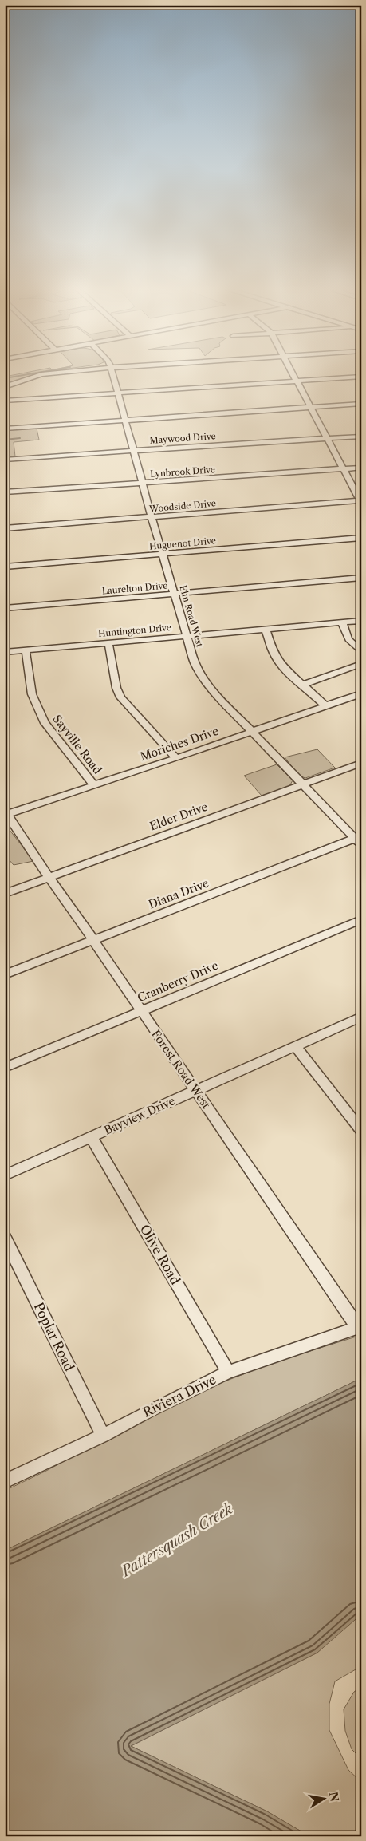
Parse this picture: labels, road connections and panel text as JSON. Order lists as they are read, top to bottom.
{
  "streets": {
    "street": [
      "Maywood Drive",
      "Lynbrook Drive",
      "Woodside Drive",
      "Huguenot Drive",
      "Laurelton Drive",
      "Elm Road West",
      "Huntington Drive",
      "Moriches Drive",
      "Sayville Road",
      "Elder Drive",
      "Diana Drive",
      "Cranberry Drive",
      "Forest Road West",
      "Bayview Drive",
      "Olive Road",
      "Poplar Road",
      "Riviera Drive"
    ]
  },
  "crossings": [
    ["Maywood Drive", "Elm Road West"],
    ["Lynbrook Drive", "Elm Road West"],
    ["Woodside Drive", "Elm Road West"],
    ["Huguenot Drive", "Elm Road West"],
    ["Laurelton Drive", "Elm Road West"],
    ["Elm Road West", "Huntington Drive"],
    ["Elm Road West", "Moriches Drive"],
    ["Elm Road West", "Elder Drive"],
    ["Elm Road West", "Diana Drive"],
    ["Huntington Drive", "Sayville Road"],
    ["Moriches Drive", "Sayville Road"],
    ["Moriches Drive", "Forest Road West"],
    ["Elder Drive", "Forest Road West"],
    ["Diana Drive", "Forest Road West"],
    ["Cranberry Drive", "Forest Road West"],
    ["Forest Road West", "Bayview Drive"],
    ["Forest Road West", "Riviera Drive"],
    ["Bayview Drive", "Olive Road"],
    ["Olive Road", "Riviera Drive"],
    ["Poplar Road", "Riviera Drive"]
  ],
  "water": ["Pattersquash Creek"],
  "north": "right"
}
